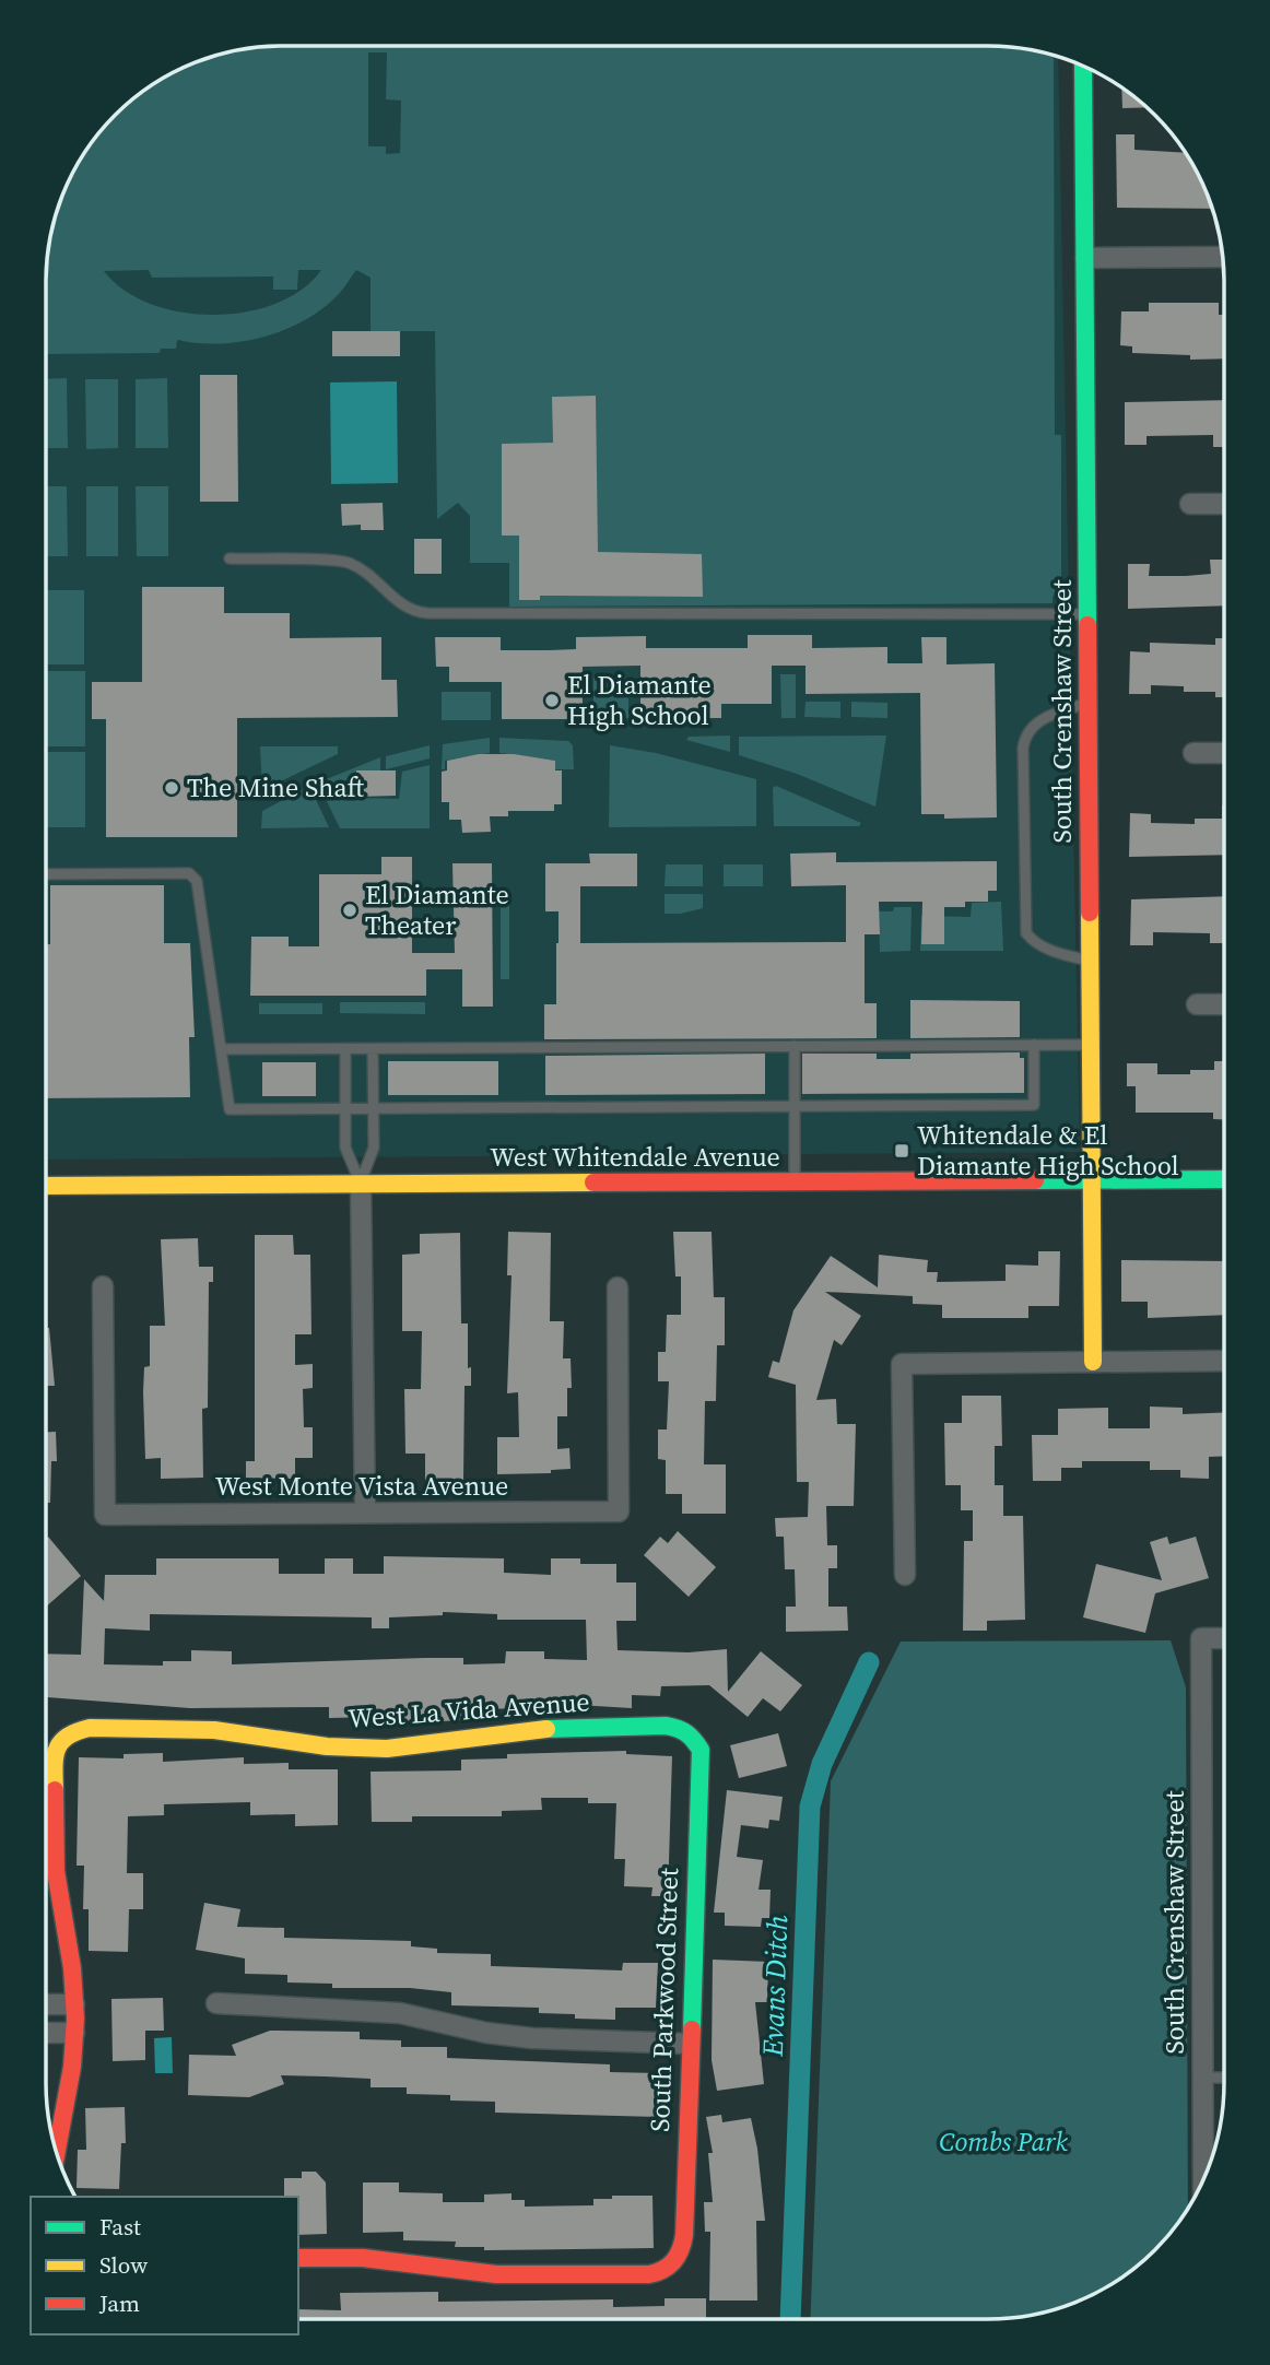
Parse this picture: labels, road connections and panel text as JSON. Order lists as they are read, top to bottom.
{
  "streets": {
    "street": [
      "South Crenshaw Street",
      "West Whitendale Avenue",
      "West Monte Vista Avenue",
      "West La Vida Avenue",
      "South Parkwood Street"
    ]
  },
  "crossings": [
    ["South Crenshaw Street", "West Whitendale Avenue"],
    ["West La Vida Avenue", "South Parkwood Street"]
  ],
  "water": ["Evans Ditch"],
  "parks": ["Combs Park"],
  "places": {
    "other": ["El Diamante High School", "The Mine Shaft", "El Diamante Theater"],
    "transit": ["Whitendale & El Diamante High School"]
  },
  "legend": ["Fast", "Slow", "Jam"]
}
